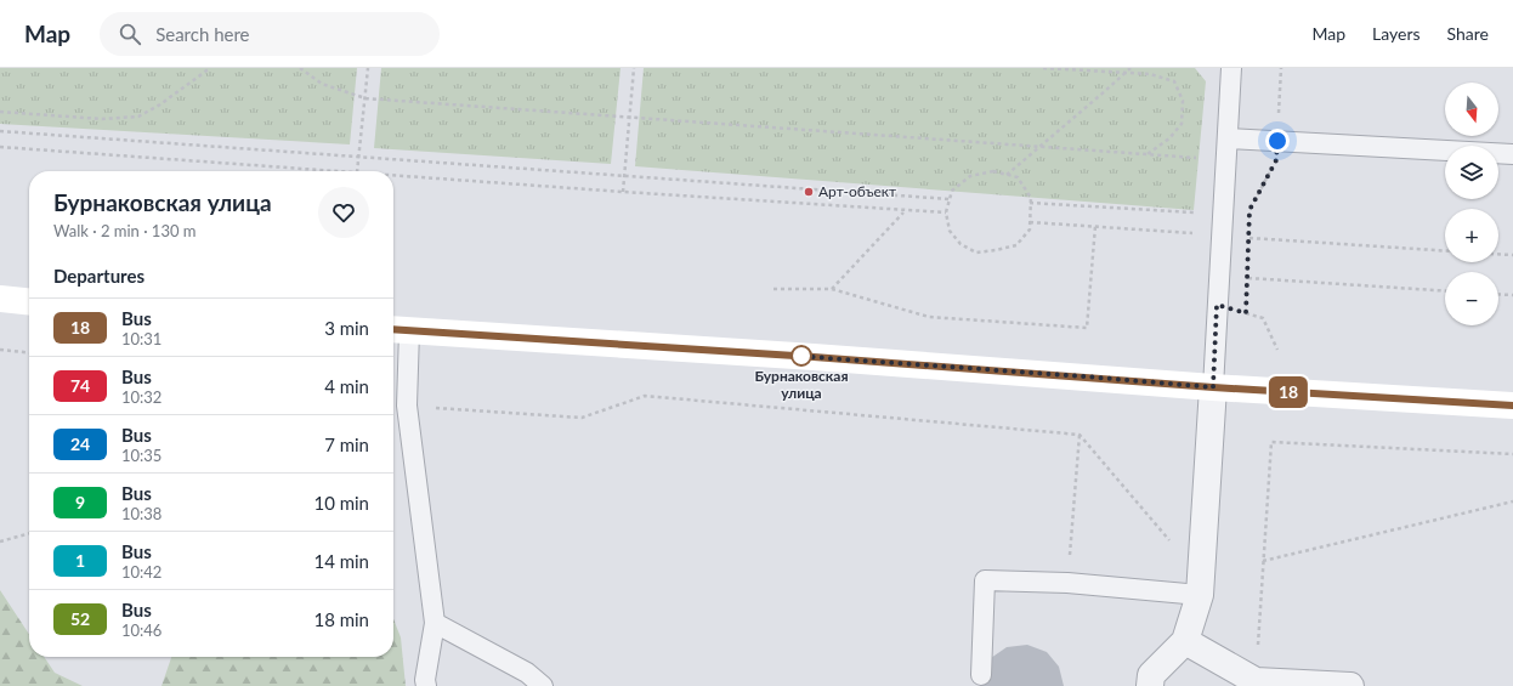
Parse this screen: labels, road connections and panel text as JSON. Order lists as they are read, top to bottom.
{
  "places": ["Арт-объект", "Бурнаковская улица"],
  "lines": ["bus line 18"],
  "north": "bottom",
  "page": {
    "header": "Map",
    "search": "Search here",
    "nav": ["Map", "Layers", "Share"],
    "on_map": "18",
    "map_buttons": ["+", "−"],
    "heading": [
      ["Бурнаковская улица", "Walk · 2 min · 130 m"],
      "Departures"
    ],
    "list": [
      {
        "mark": "18",
        "name": "Bus",
        "note": "10:31",
        "value": "3 min"
      },
      {
        "mark": "74",
        "name": "Bus",
        "note": "10:32",
        "value": "4 min"
      },
      {
        "mark": "24",
        "name": "Bus",
        "note": "10:35",
        "value": "7 min"
      },
      {
        "mark": "9",
        "name": "Bus",
        "note": "10:38",
        "value": "10 min"
      },
      {
        "mark": "1",
        "name": "Bus",
        "note": "10:42",
        "value": "14 min"
      },
      {
        "mark": "52",
        "name": "Bus",
        "note": "10:46",
        "value": "18 min"
      }
    ]
  }
}
